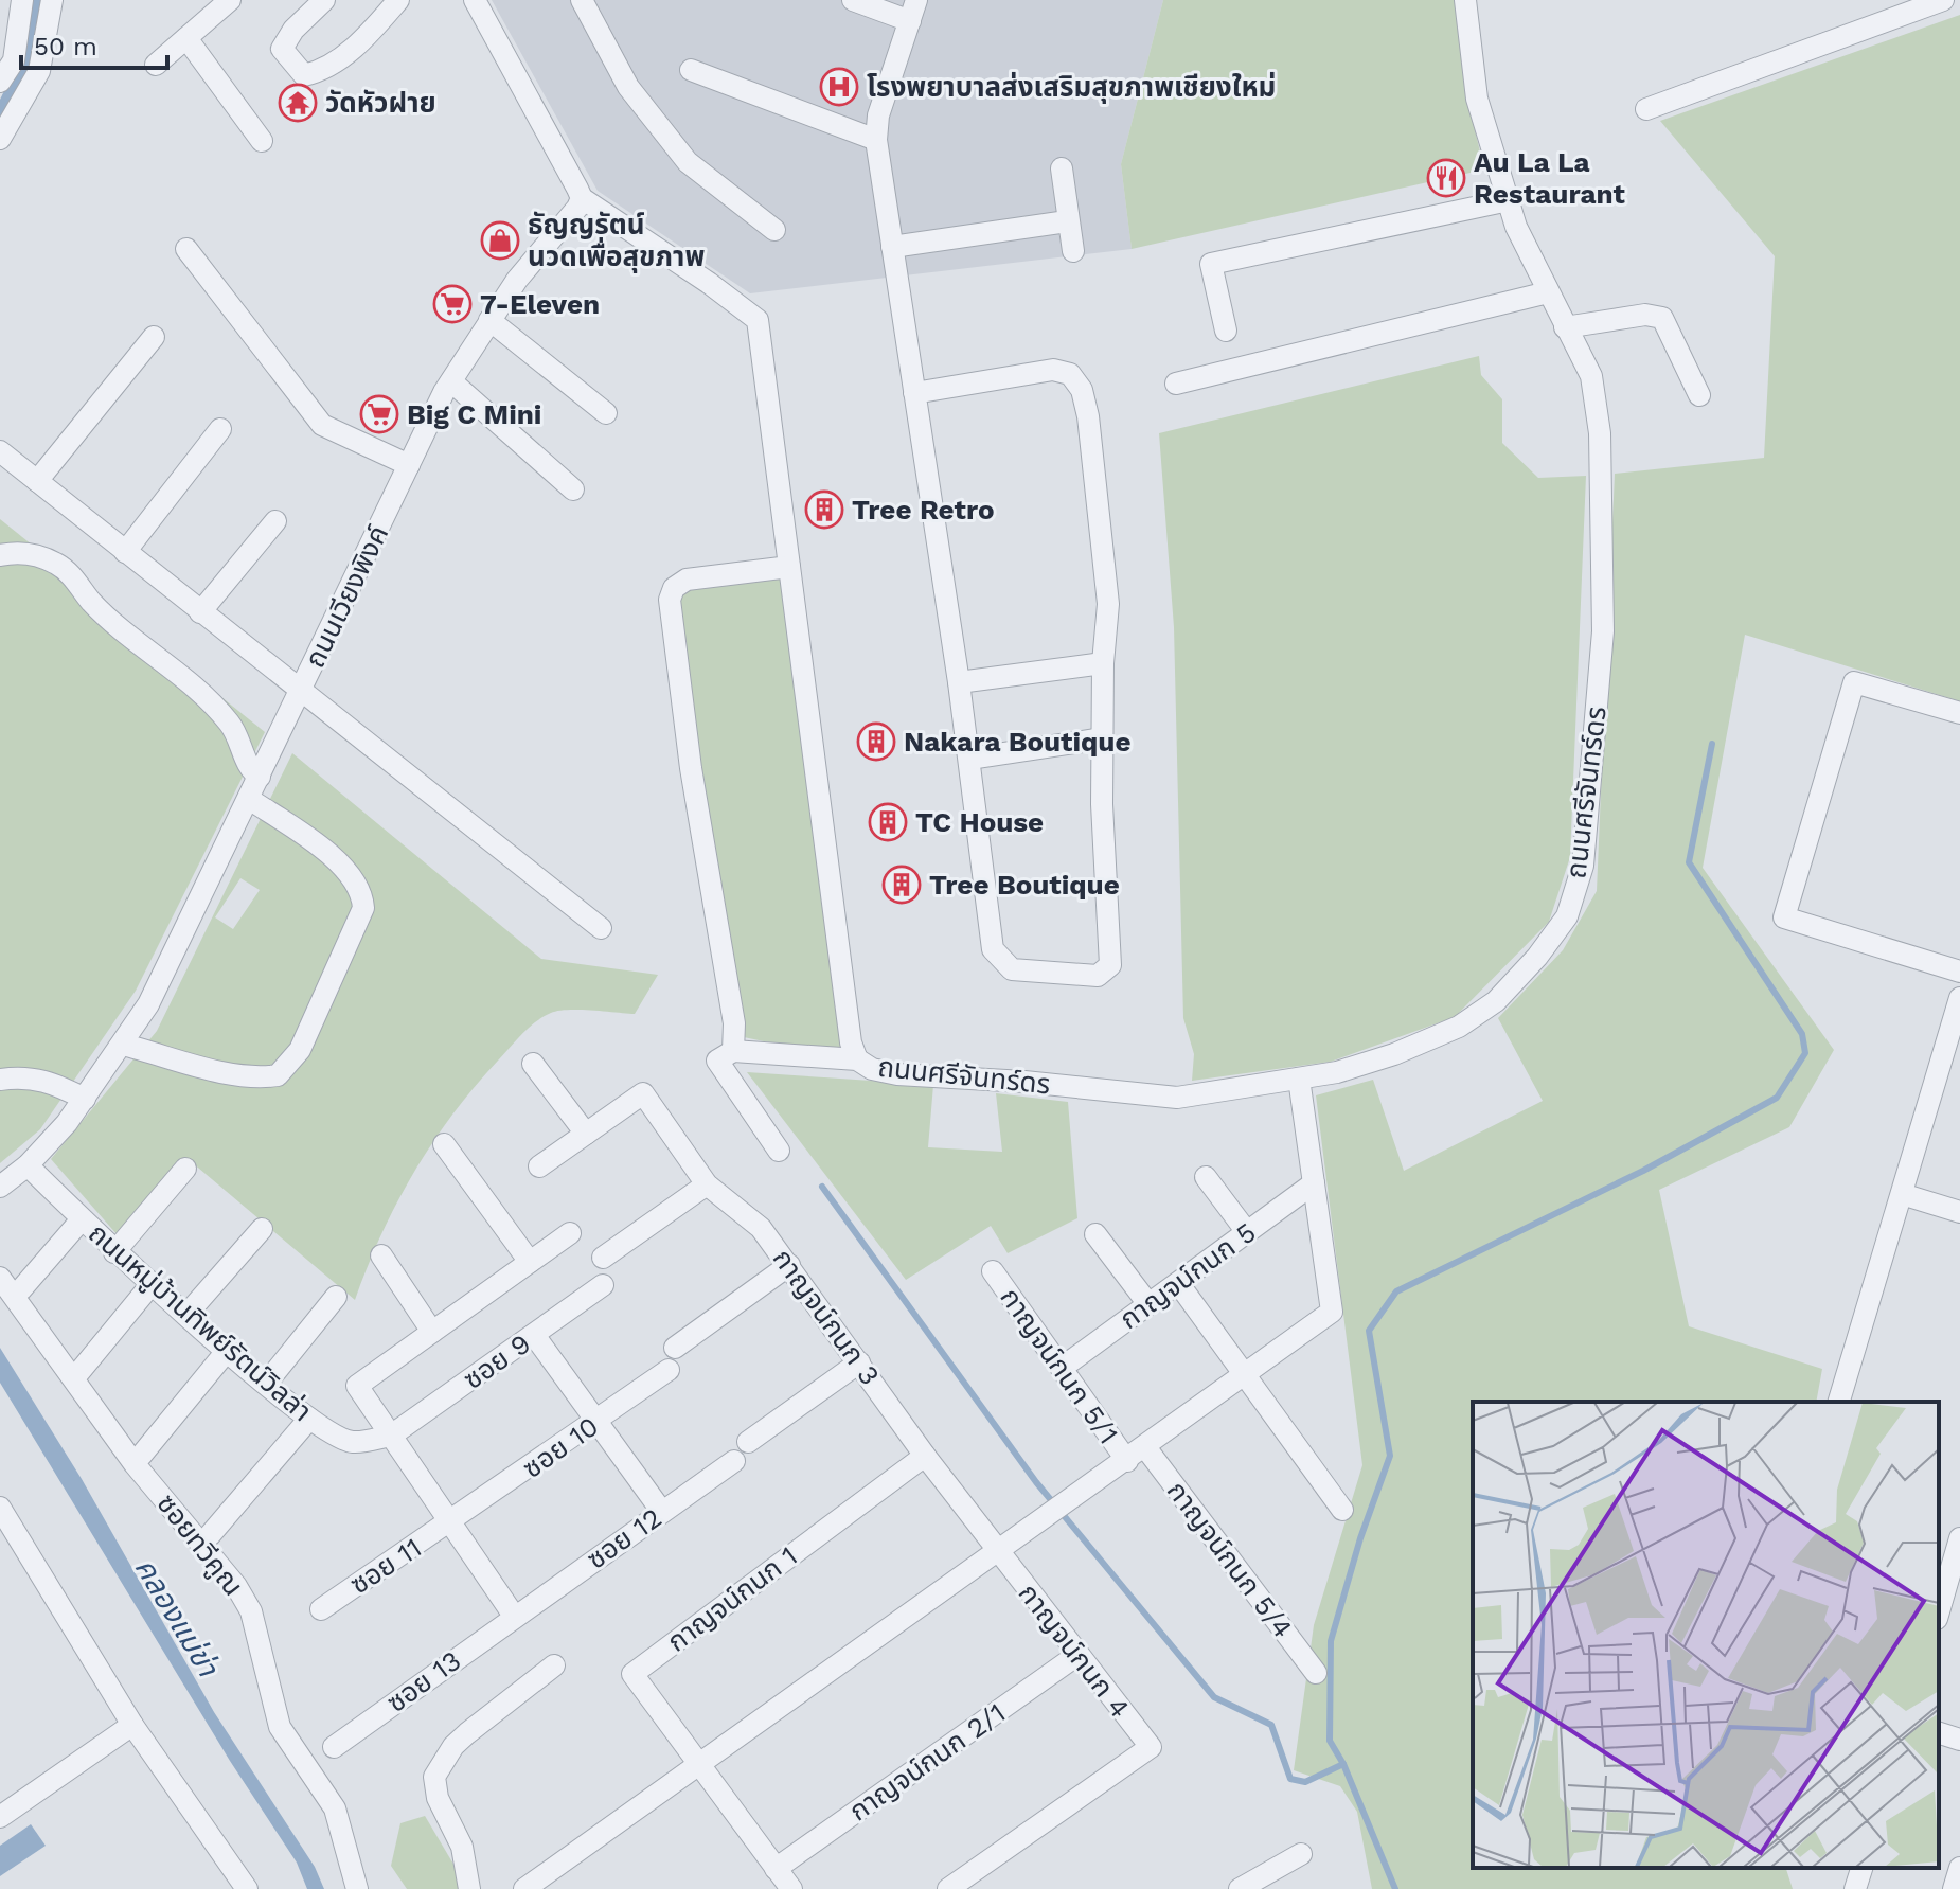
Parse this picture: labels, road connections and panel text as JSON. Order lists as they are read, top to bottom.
{
  "streets": {
    "street": [
      "ถนนเวียงพิงค์",
      "ถนนศรีจันทร์ดร",
      "กาญจน์กนก 5",
      "กาญจน์กนก 3",
      "ถนนหมู่บ้านทิพย์รัตน์วิลล่า",
      "ซอย 9",
      "กาญจน์กนก 5/1",
      "ซอย 10",
      "ซอย 12",
      "ซอยทวีคูณ",
      "กาญจน์กนก 5/4",
      "ซอย 11",
      "กาญจน์กนก 1",
      "กาญจน์กนก 4",
      "ซอย 13",
      "กาญจน์กนก 2/1"
    ]
  },
  "crossings": [
    ["ถนนเวียงพิงค์", "ถนนหมู่บ้านทิพย์รัตน์วิลล่า"],
    ["กาญจน์กนก 5", "กาญจน์กนก 5/1"],
    ["กาญจน์กนก 3", "กาญจน์กนก 1"],
    ["กาญจน์กนก 3", "กาญจน์กนก 4"],
    ["ถนนหมู่บ้านทิพย์รัตน์วิลล่า", "ซอย 9"],
    ["ซอย 10", "ซอย 11"],
    ["ซอย 12", "ซอย 13"],
    ["กาญจน์กนก 4", "กาญจน์กนก 2/1"]
  ],
  "water": ["คลองแม่ข่า"],
  "places": {
    "hospital": ["โรงพยาบาลส่งเสริมสุขภาพเชียงใหม่"],
    "temple": ["วัดหัวฝาย"],
    "restaurant": ["Au La La Restaurant"],
    "shop": ["ธัญญรัตน์ นวดเพื่อสุขภาพ"],
    "supermarket": ["7-Eleven", "Big C Mini"],
    "building": [
      "Tree Retro",
      "Nakara Boutique",
      "TC House",
      "Tree Boutique"
    ]
  },
  "scale_bar": "50 m"
}
